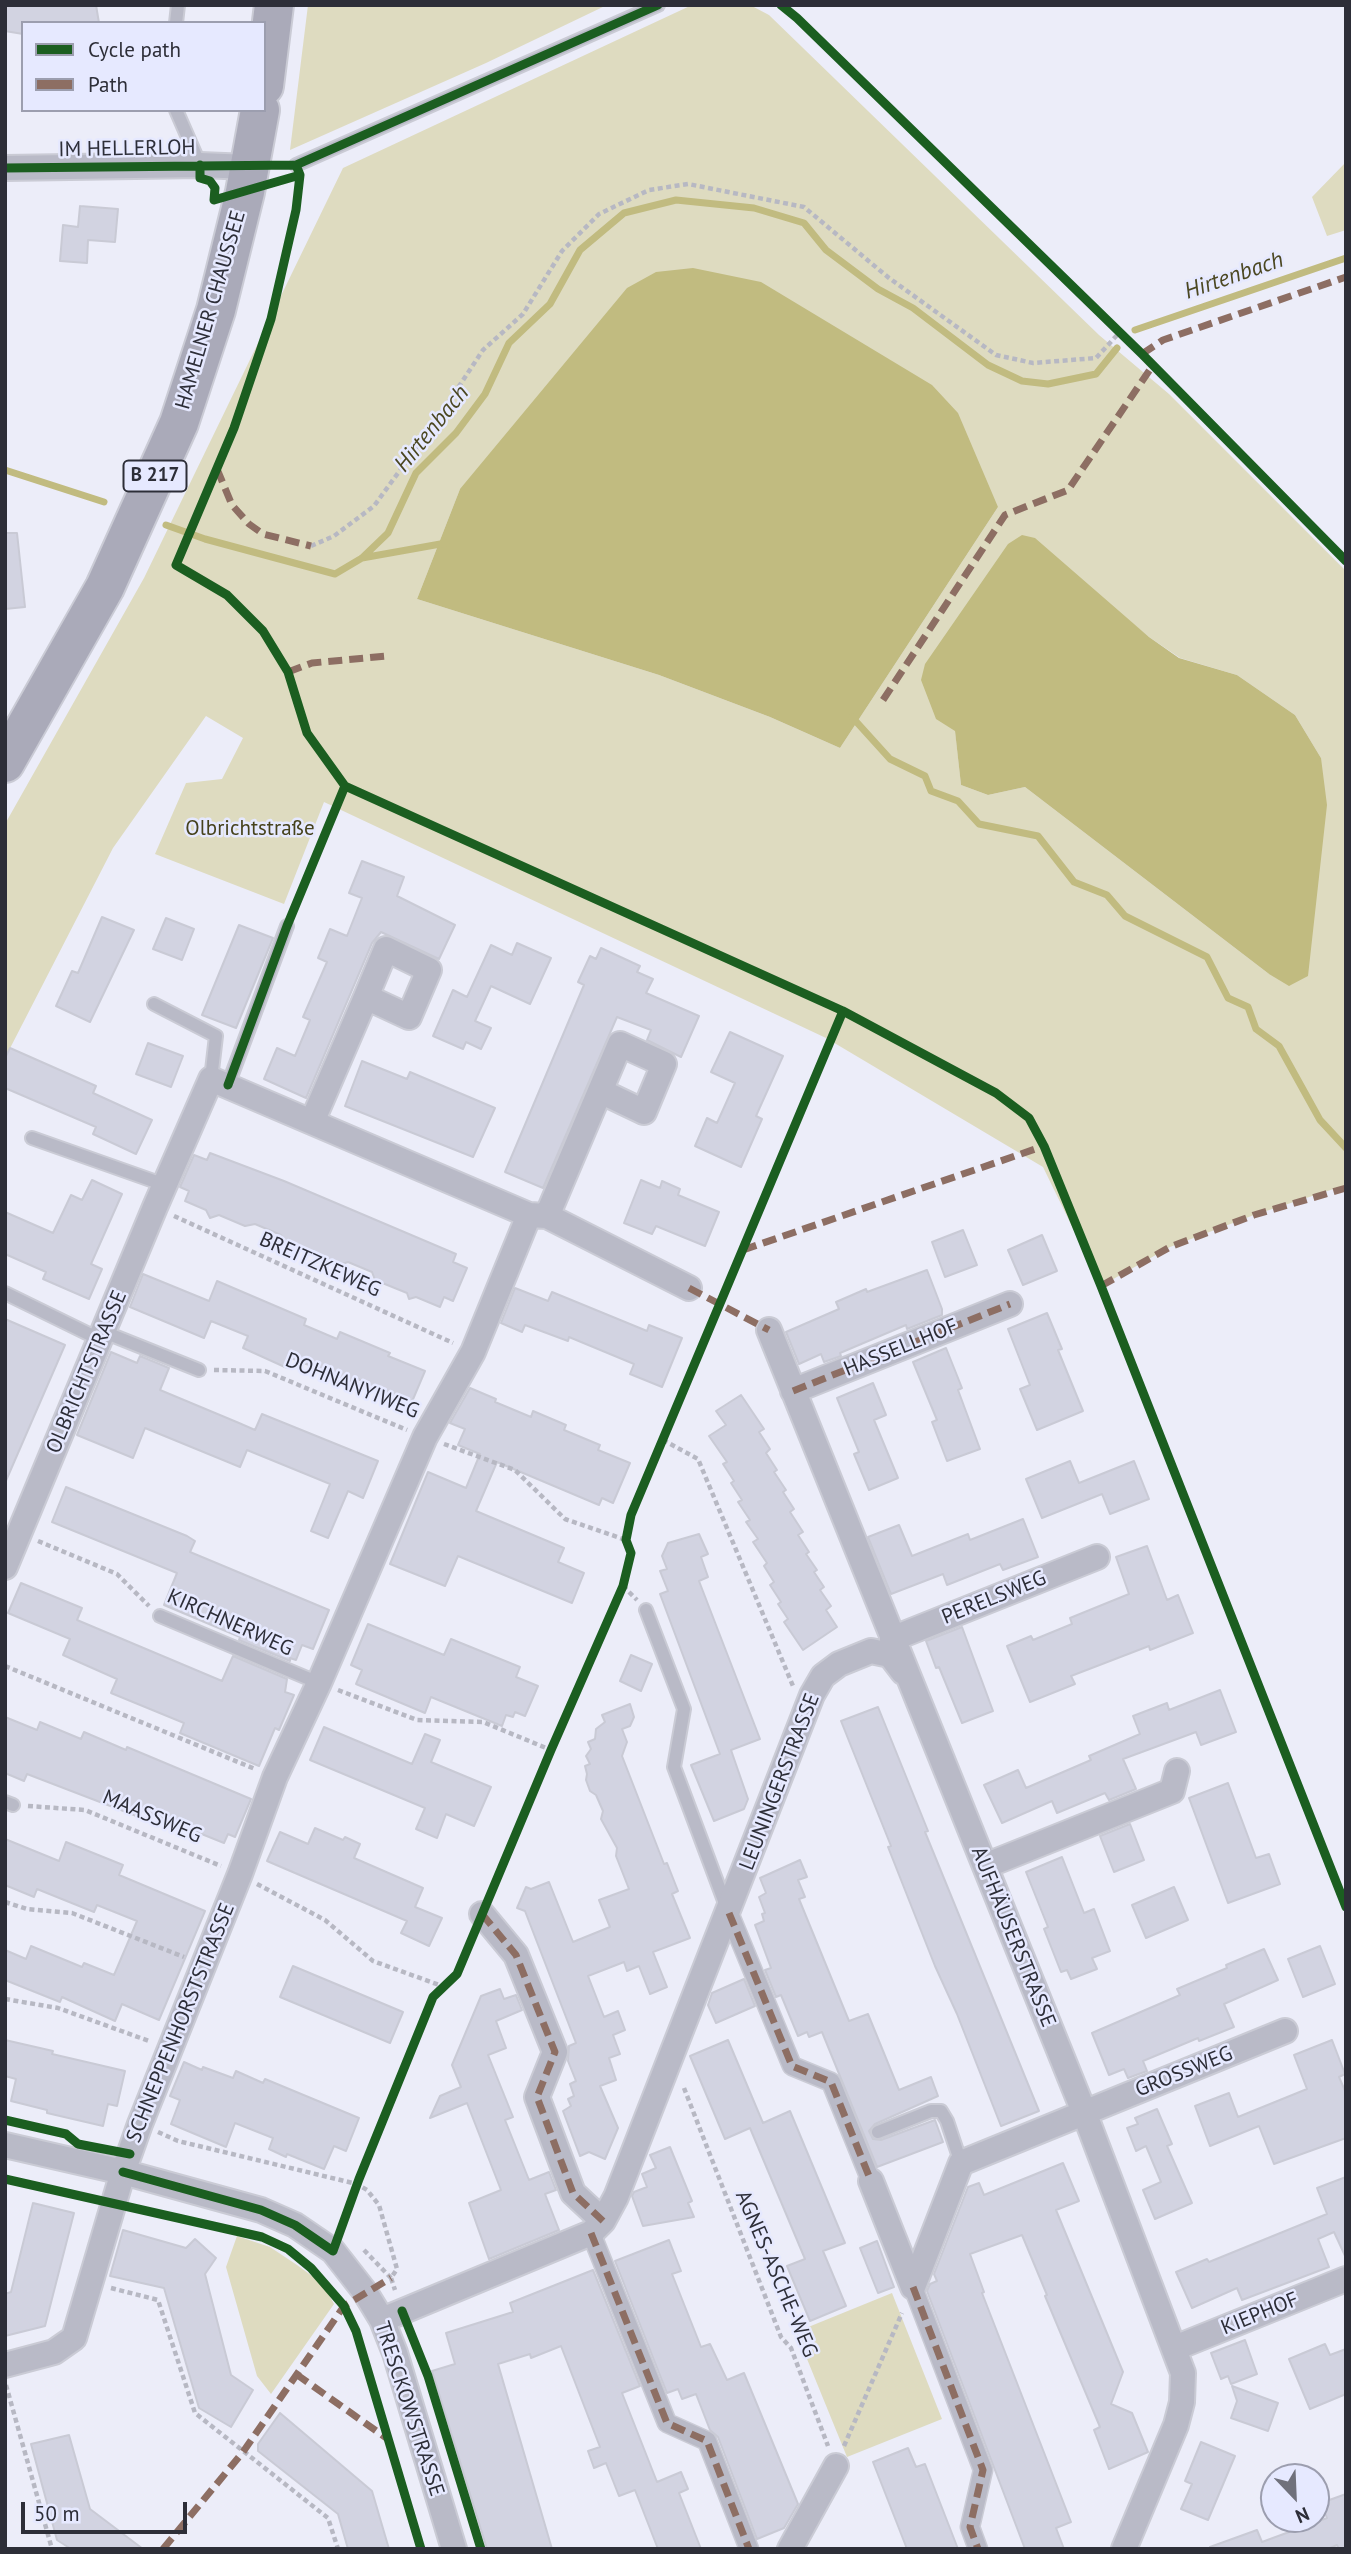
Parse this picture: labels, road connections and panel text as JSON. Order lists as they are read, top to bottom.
{
  "streets": {
    "main road": ["HAMELNER CHAUSSEE", "B 217"],
    "street": [
      "IM HELLERLOH",
      "HASSELLHOF",
      "OLBRICHTSTRASSE",
      "PERELSWEG",
      "LEUNINGERSTRASSE",
      "AUFHÄUSERSTRASSE",
      "SCHNEPPENHORSTSTRASSE",
      "GROSSWEG",
      "KIEPHOF",
      "TRESCKOWSTRASSE"
    ],
    "lane": ["KIRCHNERWEG"],
    "path": [
      "BREITZKEWEG",
      "DOHNANYIWEG",
      "MAASSWEG",
      "AGNES-ASCHE-WEG"
    ]
  },
  "crossings": [
    ["IM HELLERLOH", "HAMELNER CHAUSSEE"],
    ["BREITZKEWEG", "OLBRICHTSTRASSE"],
    ["BREITZKEWEG", "SCHNEPPENHORSTSTRASSE"],
    ["HASSELLHOF", "AUFHÄUSERSTRASSE"],
    ["OLBRICHTSTRASSE", "KIRCHNERWEG"],
    ["DOHNANYIWEG", "SCHNEPPENHORSTSTRASSE"],
    ["PERELSWEG", "AUFHÄUSERSTRASSE"],
    ["KIRCHNERWEG", "SCHNEPPENHORSTSTRASSE"],
    ["LEUNINGERSTRASSE", "AUFHÄUSERSTRASSE"],
    ["LEUNINGERSTRASSE", "AGNES-ASCHE-WEG"],
    ["MAASSWEG", "SCHNEPPENHORSTSTRASSE"],
    ["AUFHÄUSERSTRASSE", "GROSSWEG"],
    ["AUFHÄUSERSTRASSE", "KIEPHOF"],
    ["SCHNEPPENHORSTSTRASSE", "TRESCKOWSTRASSE"]
  ],
  "water": ["Hirtenbach"],
  "parks": ["Olbrichtstraße"],
  "legend": ["Cycle path", "Path"],
  "scale_bar": "50 m",
  "north": "bottom right"
}
